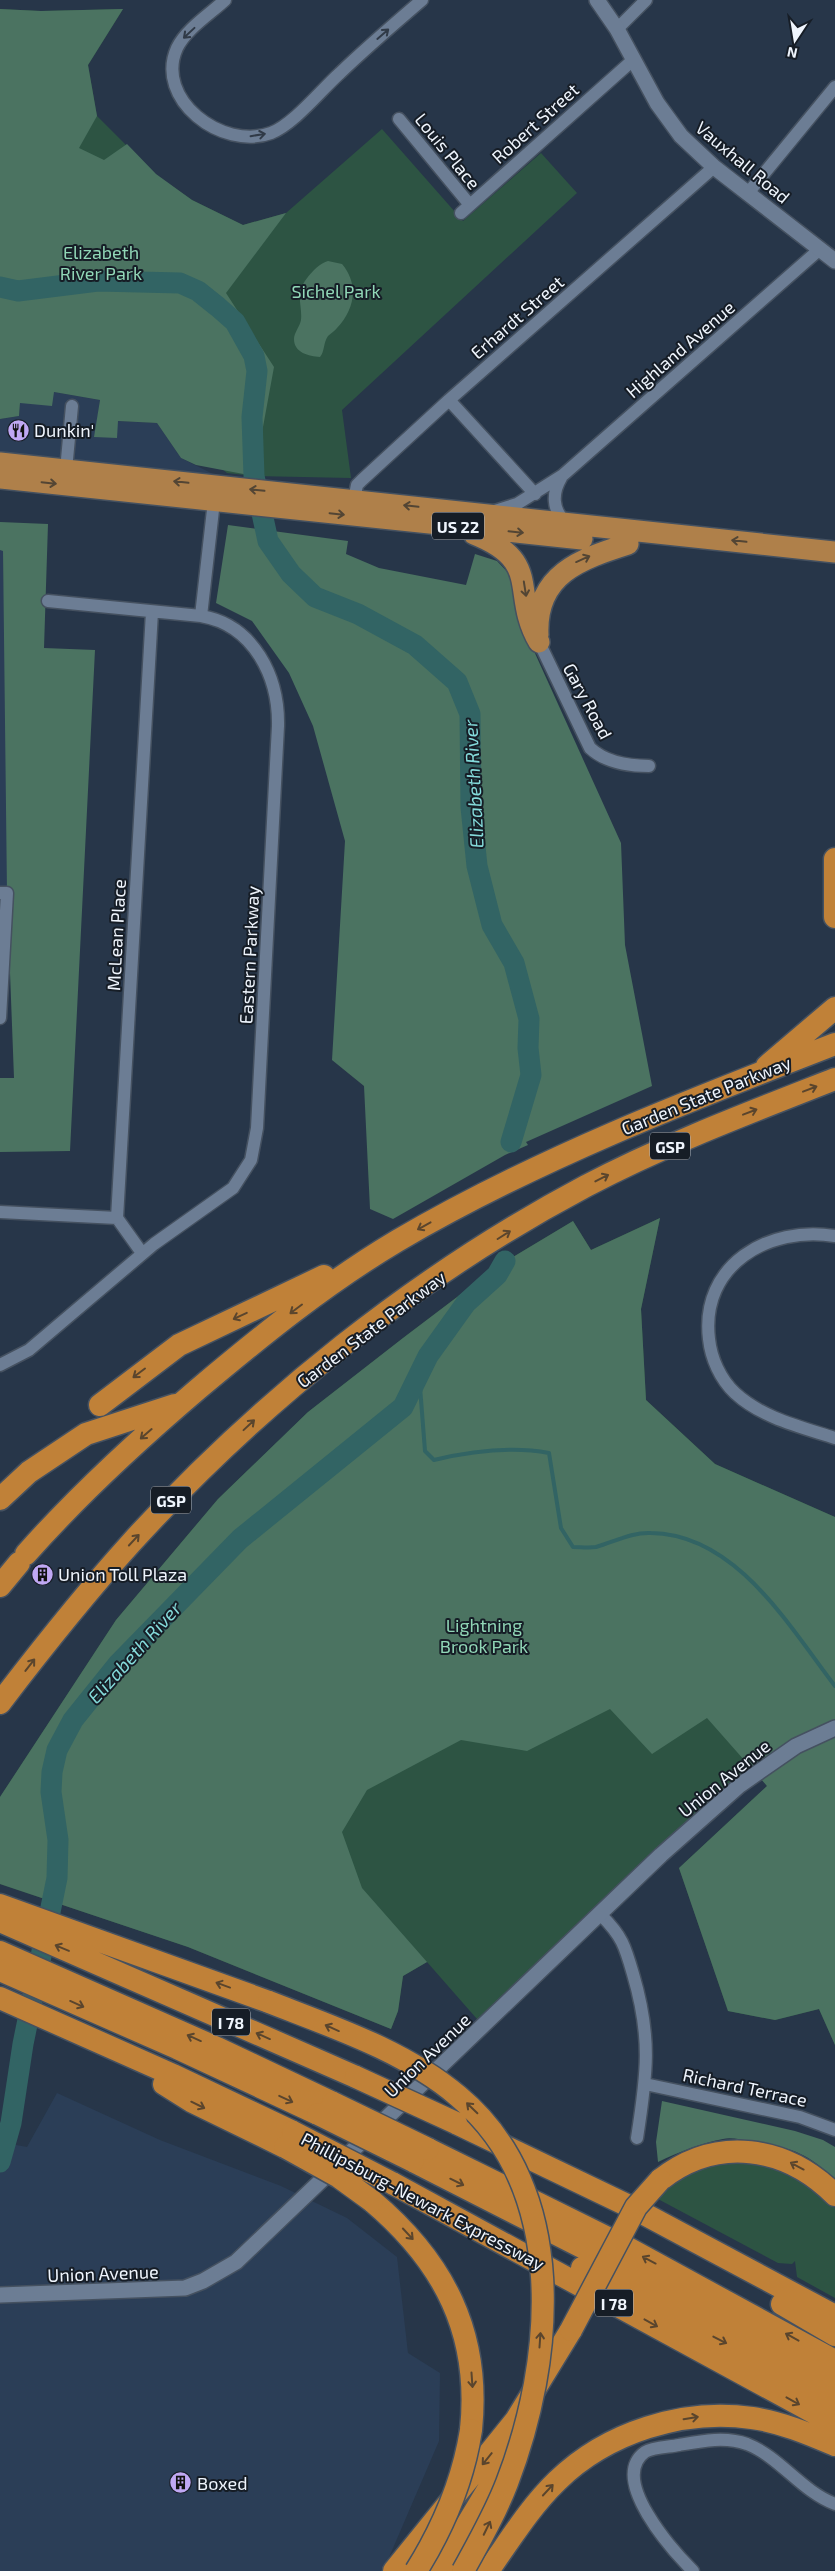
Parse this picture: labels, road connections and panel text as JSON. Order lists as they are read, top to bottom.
{
  "streets": {
    "highway": [
      "US 22",
      "Garden State Parkway",
      "GSP",
      "I 78",
      "Phillipsburg-Newark Expressway"
    ],
    "street": [
      "Robert Street",
      "Louis Place",
      "Vauxhall Road",
      "Erhardt Street",
      "Highland Avenue",
      "Gary Road",
      "McLean Place",
      "Eastern Parkway",
      "Union Avenue",
      "Richard Terrace"
    ]
  },
  "crossings": [
    ["Robert Street", "Louis Place"],
    ["Robert Street", "Vauxhall Road"],
    ["Vauxhall Road", "Erhardt Street"],
    ["Vauxhall Road", "Highland Avenue"],
    ["Erhardt Street", "US 22"],
    ["Highland Avenue", "US 22"],
    ["McLean Place", "Eastern Parkway"]
  ],
  "water": ["Elizabeth River"],
  "parks": ["Elizabeth River Park", "Sichel Park", "Lightning Brook Park"],
  "places": {
    "restaurant": ["Dunkin'"],
    "building": ["Union Toll Plaza", "Boxed"]
  },
  "north": "bottom"
}
